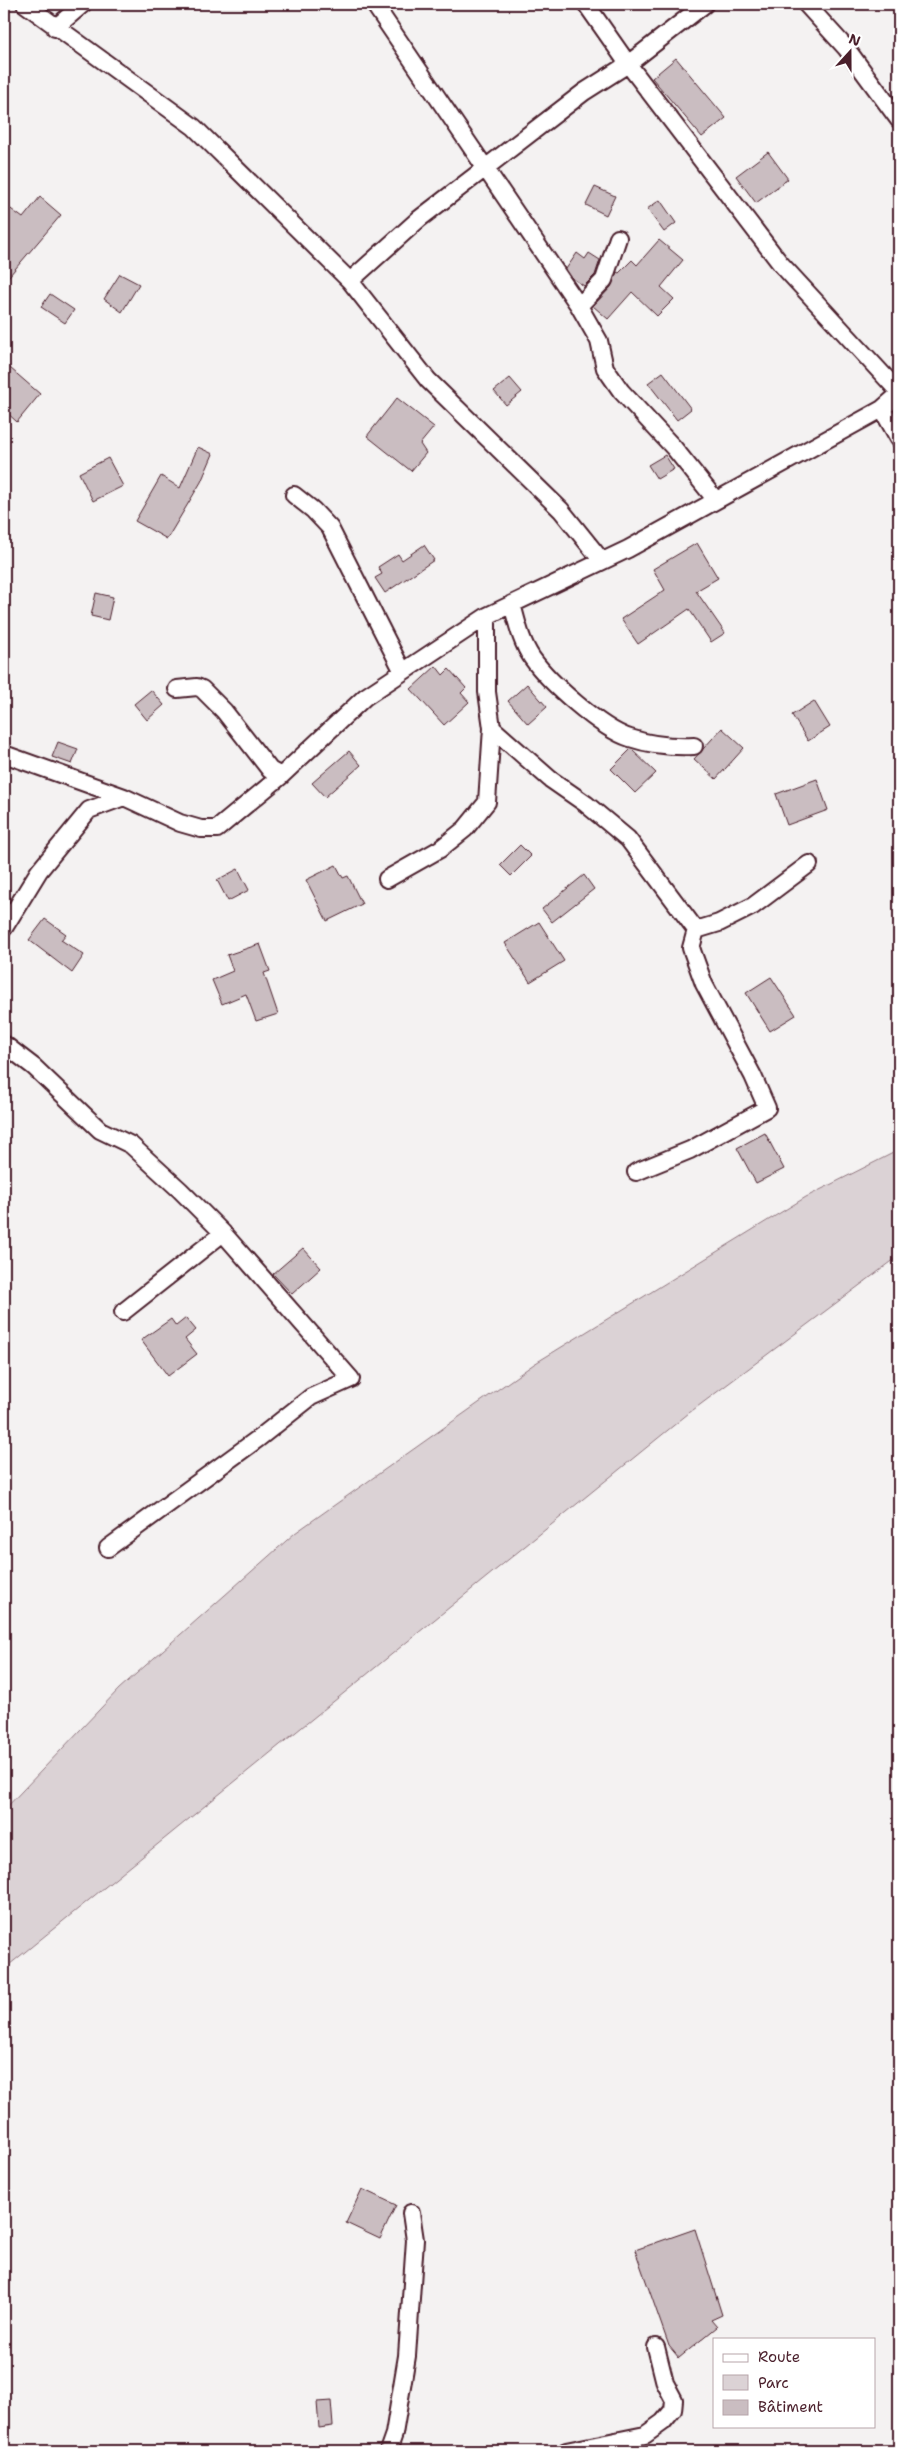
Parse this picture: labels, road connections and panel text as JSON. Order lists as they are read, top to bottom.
{
  "legend": ["Route", "Parc", "Bâtiment"],
  "north": "top"
}
